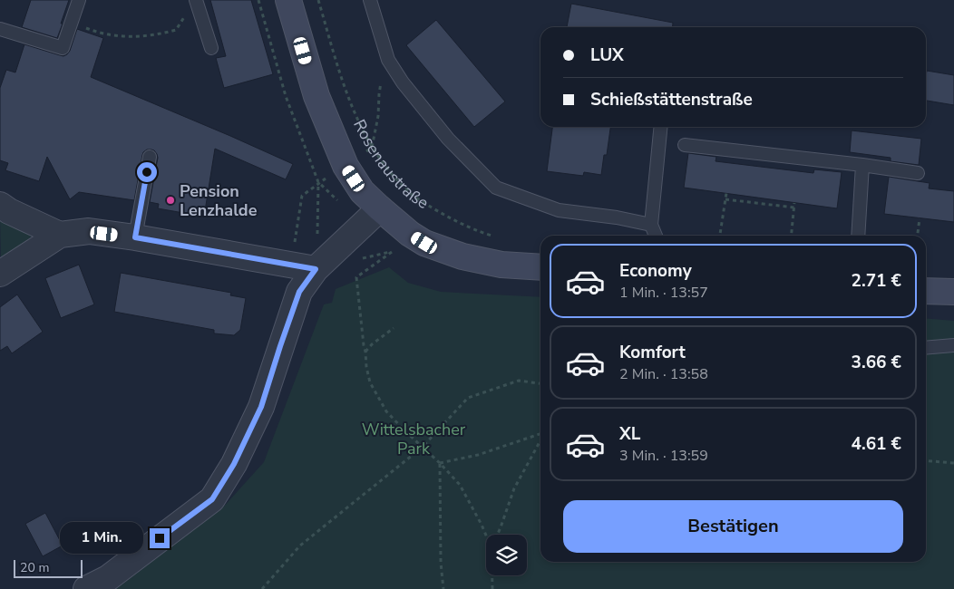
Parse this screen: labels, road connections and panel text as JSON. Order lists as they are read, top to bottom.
{
  "streets": {
    "main road": ["Rosenaustraße"]
  },
  "parks": ["Wittelsbacher Park"],
  "places": ["Pension Lenzhalde"],
  "scale_bar": "20 m",
  "page": {
    "banner": ["LUX", "Schießstättenstraße"],
    "list": [
      {
        "name": "Economy",
        "note": "1 Min. · 13:57",
        "value": "2.71 €"
      },
      {
        "name": "Komfort",
        "note": "2 Min. · 13:58",
        "value": "3.66 €"
      },
      {
        "name": "XL",
        "note": "3 Min. · 13:59",
        "value": "4.61 €"
      }
    ],
    "buttons": "Bestätigen",
    "bubble": "1 Min.",
    "scale": "20 m"
  }
}
